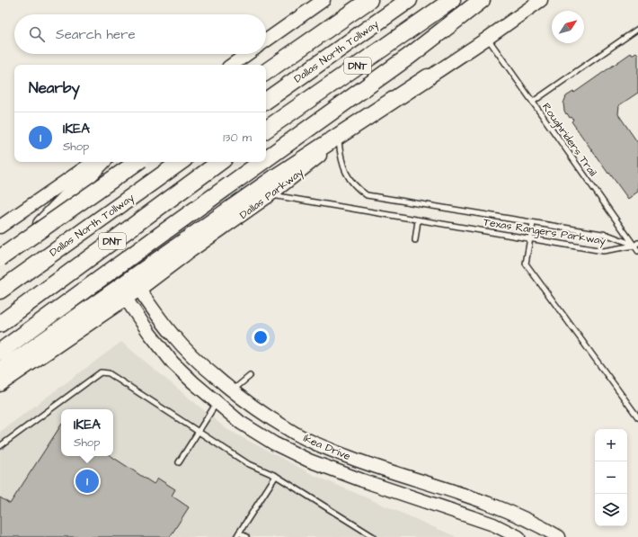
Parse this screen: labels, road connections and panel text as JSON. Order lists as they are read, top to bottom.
{
  "streets": {
    "highway": ["Dallas North Tollway", "DNT"],
    "street": ["Dallas Parkway", "Ikea Drive"],
    "lane": ["Roughriders Trail", "Texas Rangers Parkway"]
  },
  "crossings": [
    ["Roughriders Trail", "Dallas Parkway"],
    ["Roughriders Trail", "Texas Rangers Parkway"],
    ["Dallas Parkway", "Texas Rangers Parkway"],
    ["Dallas Parkway", "Ikea Drive"]
  ],
  "north": "top right",
  "page": {
    "search": "Search here",
    "heading": "Nearby",
    "list": [
      {
        "mark": "1",
        "name": "IKEA",
        "note": "Shop",
        "value": "130 m"
      }
    ],
    "popup": ["IKEA", "Shop"],
    "map_buttons": ["+", "−"],
    "pins": "1"
  }
}
